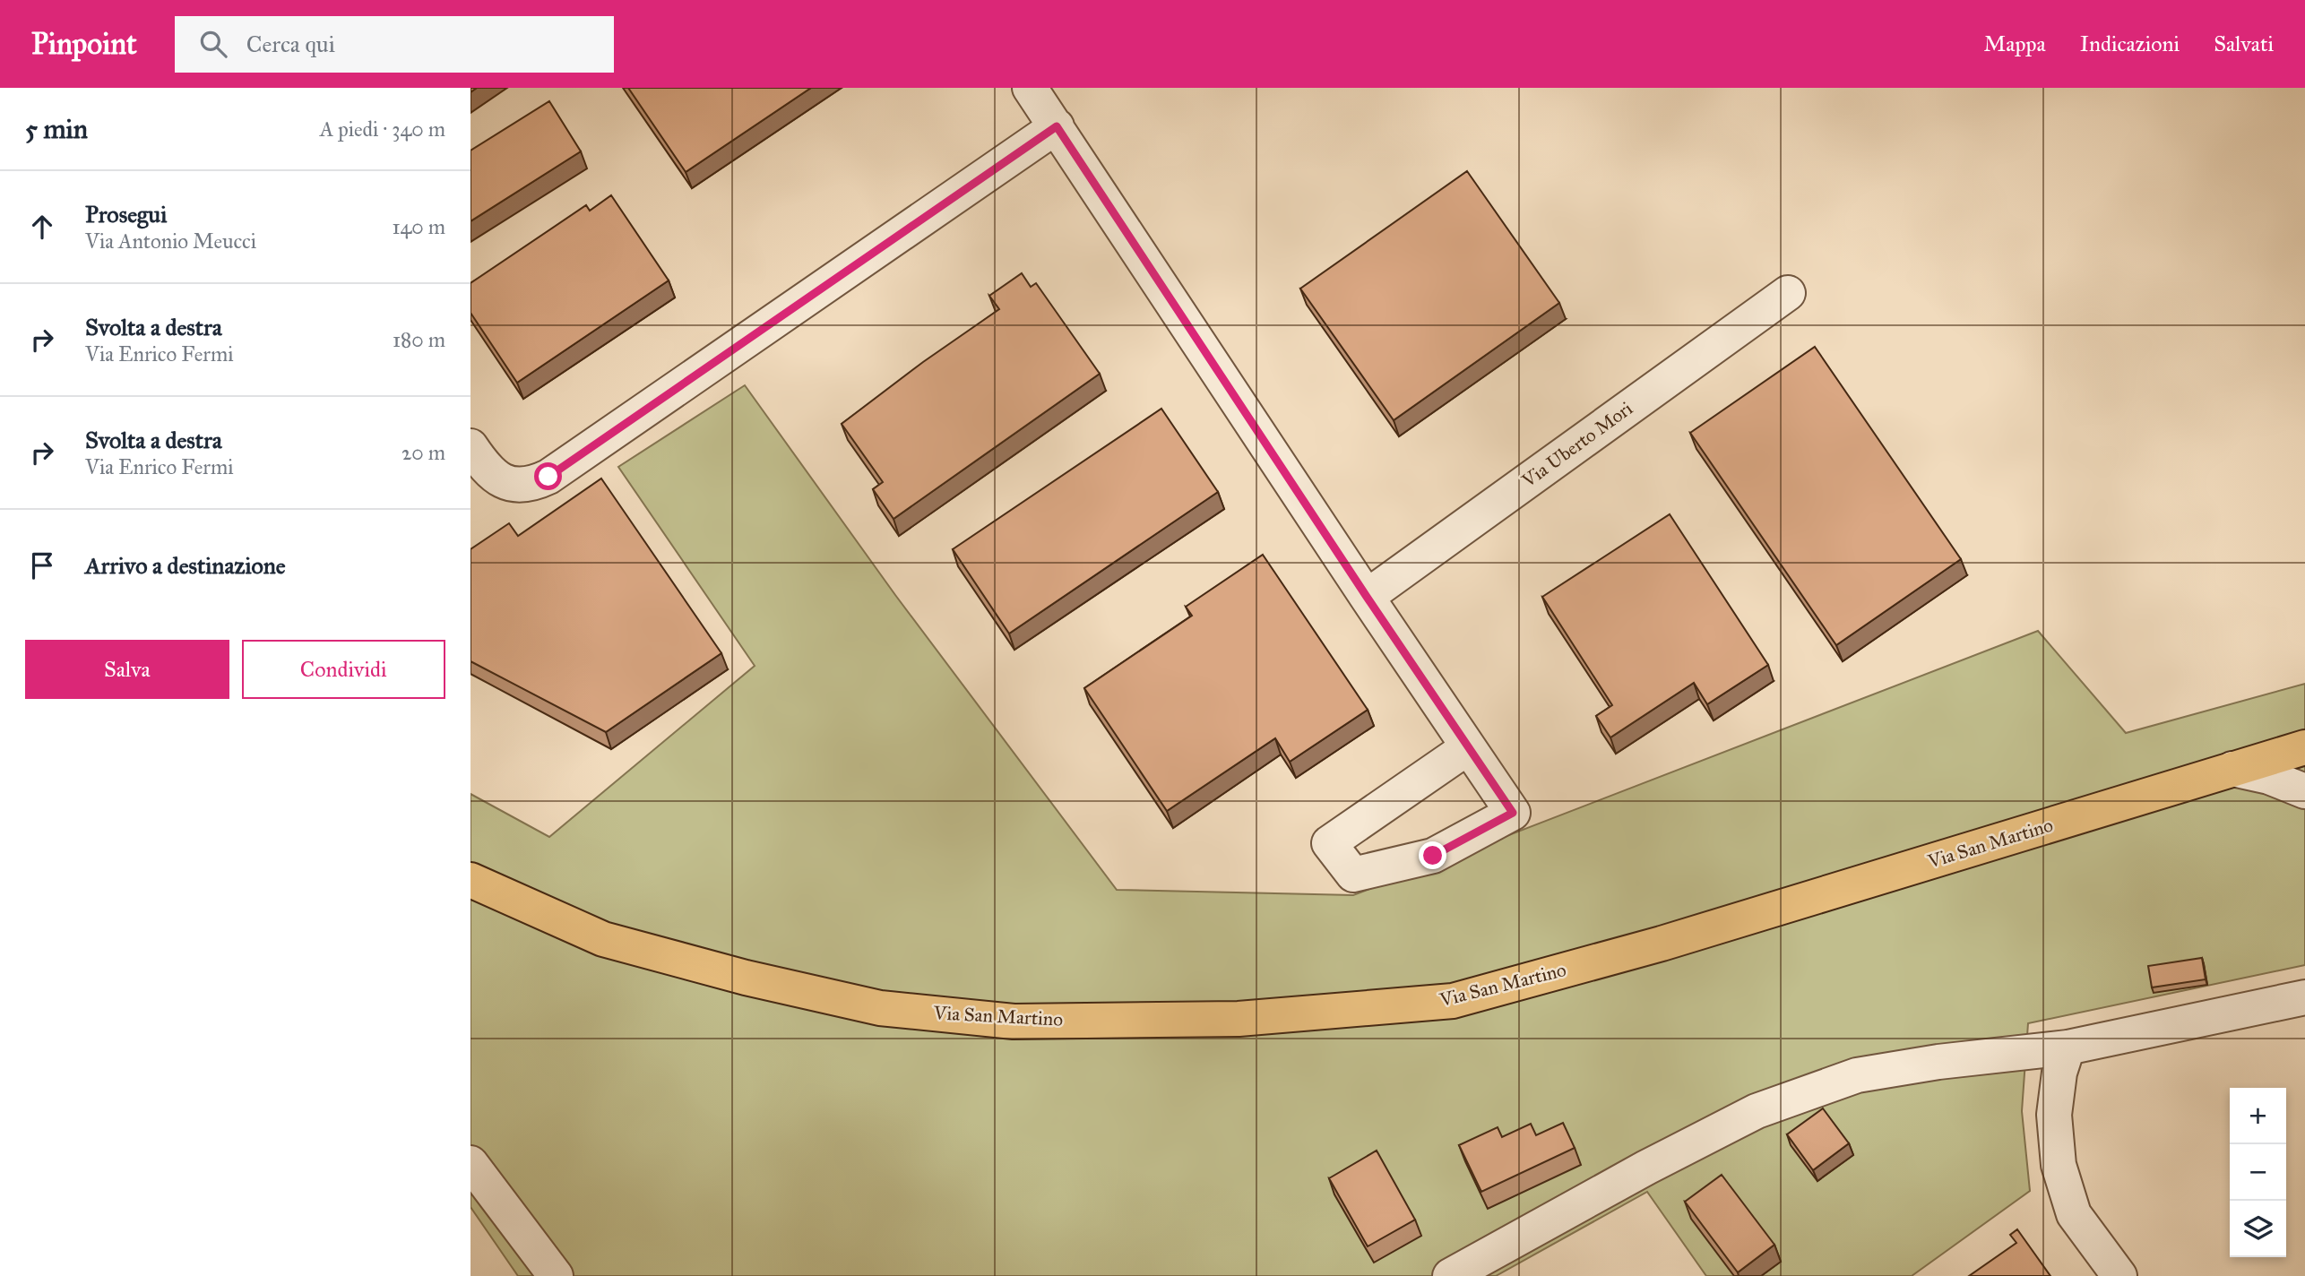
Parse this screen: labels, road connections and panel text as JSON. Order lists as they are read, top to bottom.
{
  "streets": {
    "main road": ["Via San Martino"],
    "street": ["Via Uberto Mori"]
  },
  "page": {
    "header": "Pinpoint",
    "search": "Cerca qui",
    "nav": ["Mappa", "Indicazioni", "Salvati"],
    "heading": ["5 min", "A piedi · 340 m"],
    "list": [
      ["Prosegui", "Via Antonio Meucci", "140 m"],
      ["Svolta a destra", "Via Enrico Fermi", "180 m"],
      ["Svolta a destra", "Via Enrico Fermi", "20 m"],
      "Arrivo a destinazione"
    ],
    "buttons": ["Salva", "Condividi"],
    "map_buttons": ["+", "−"]
  }
}
